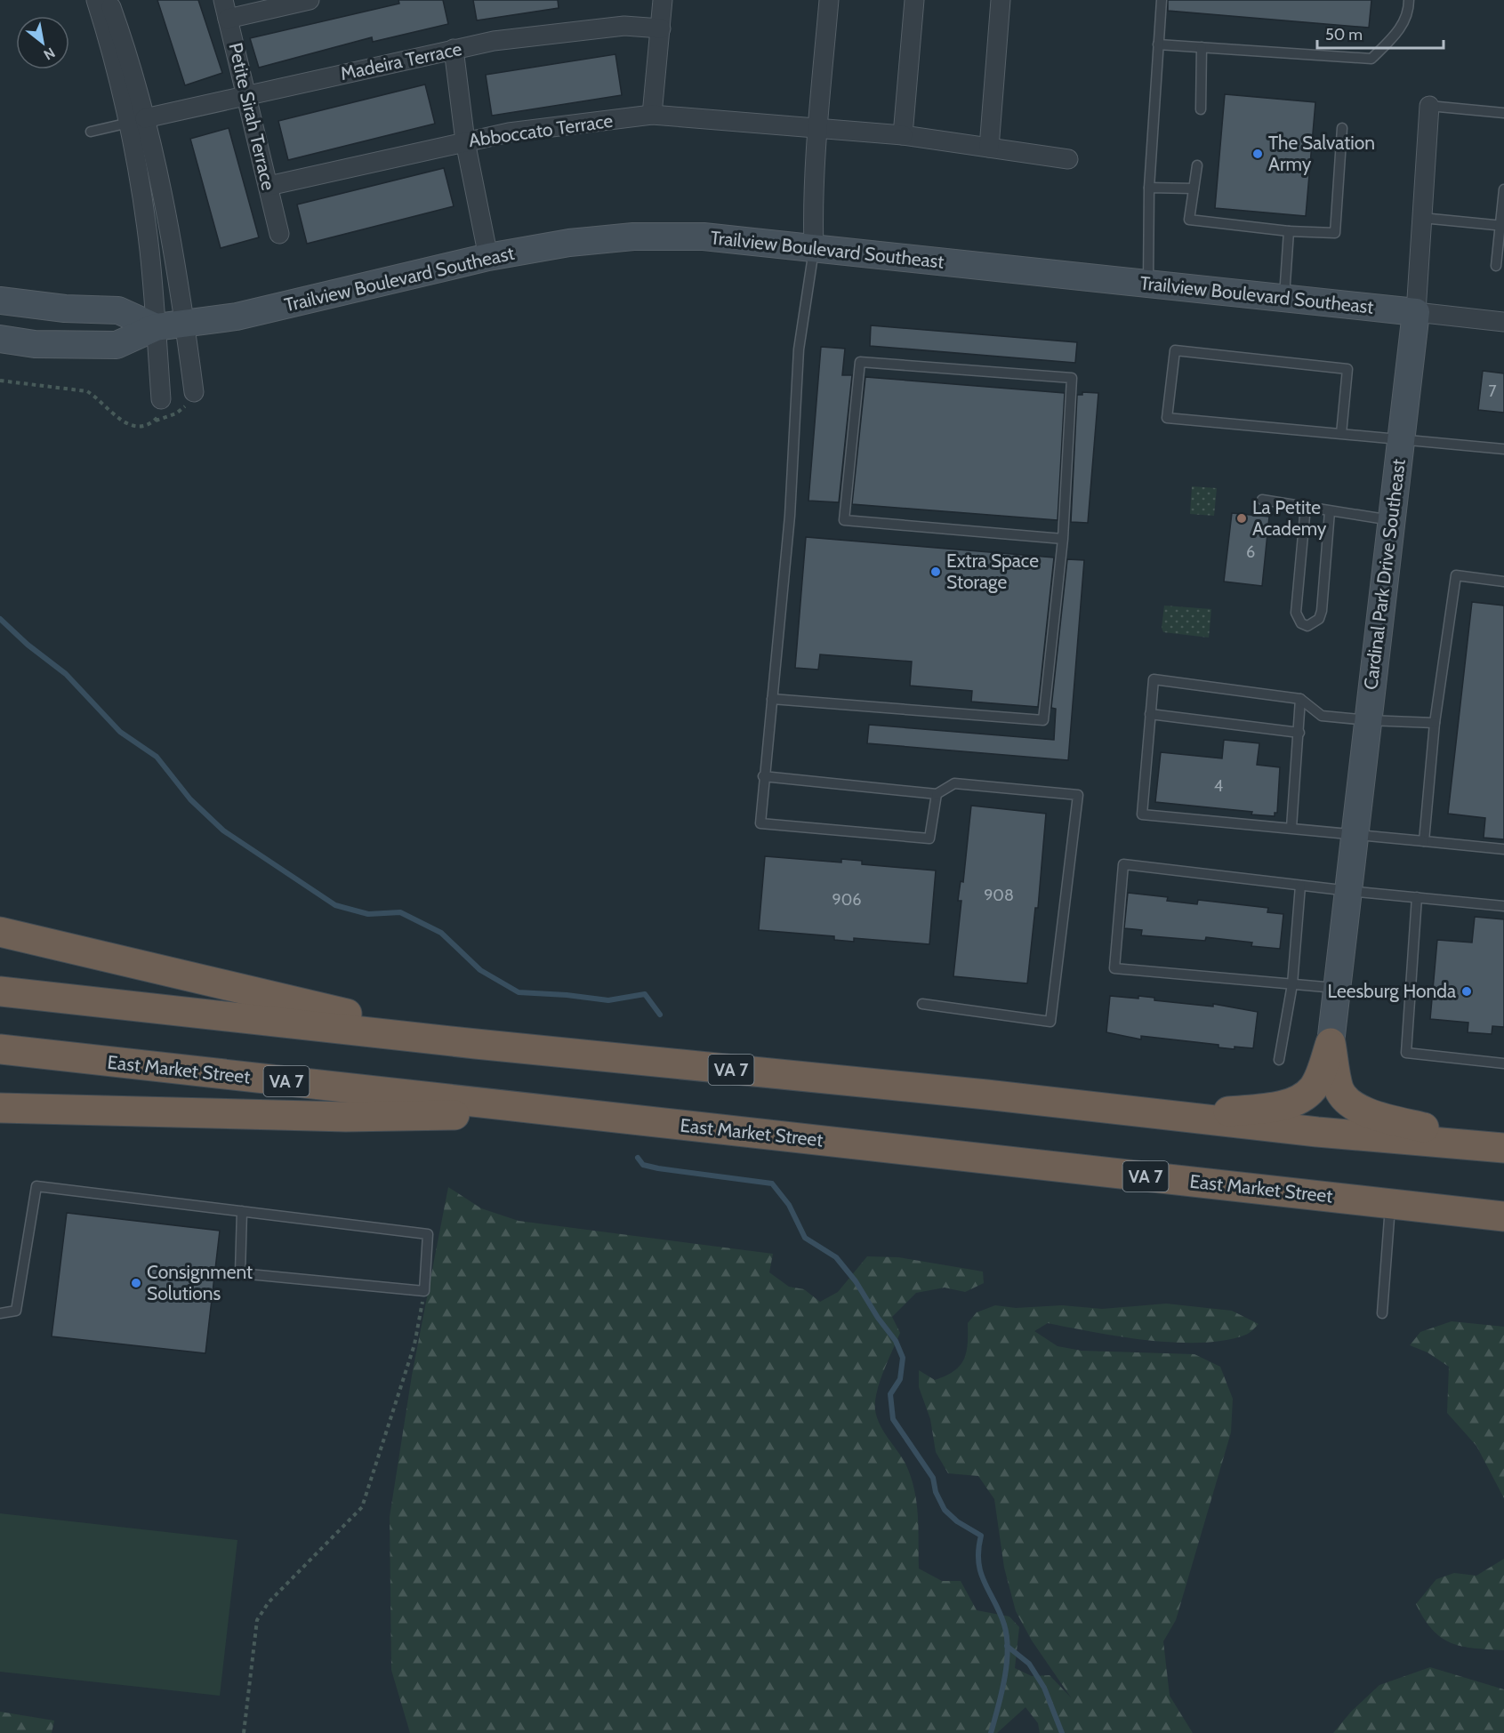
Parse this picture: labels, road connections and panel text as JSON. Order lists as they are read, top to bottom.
{
  "streets": {
    "highway": ["East Market Street", "VA 7"],
    "street": [
      "Madeira Terrace",
      "Petite Sirah Terrace",
      "Abboccato Terrace",
      "Trailview Boulevard Southeast",
      "Cardinal Park Drive Southeast"
    ]
  },
  "crossings": [
    ["Madeira Terrace", "Petite Sirah Terrace"],
    ["Petite Sirah Terrace", "Abboccato Terrace"],
    ["Trailview Boulevard Southeast", "Cardinal Park Drive Southeast"]
  ],
  "places": [
    "The Salvation Army",
    "La Petite Academy",
    "Extra Space Storage",
    "Leesburg Honda",
    "Consignment Solutions"
  ],
  "house_numbers": [
    "7",
    "6",
    "4",
    "908",
    "906"
  ],
  "scale_bar": "50 m",
  "north": "bottom right"
}
